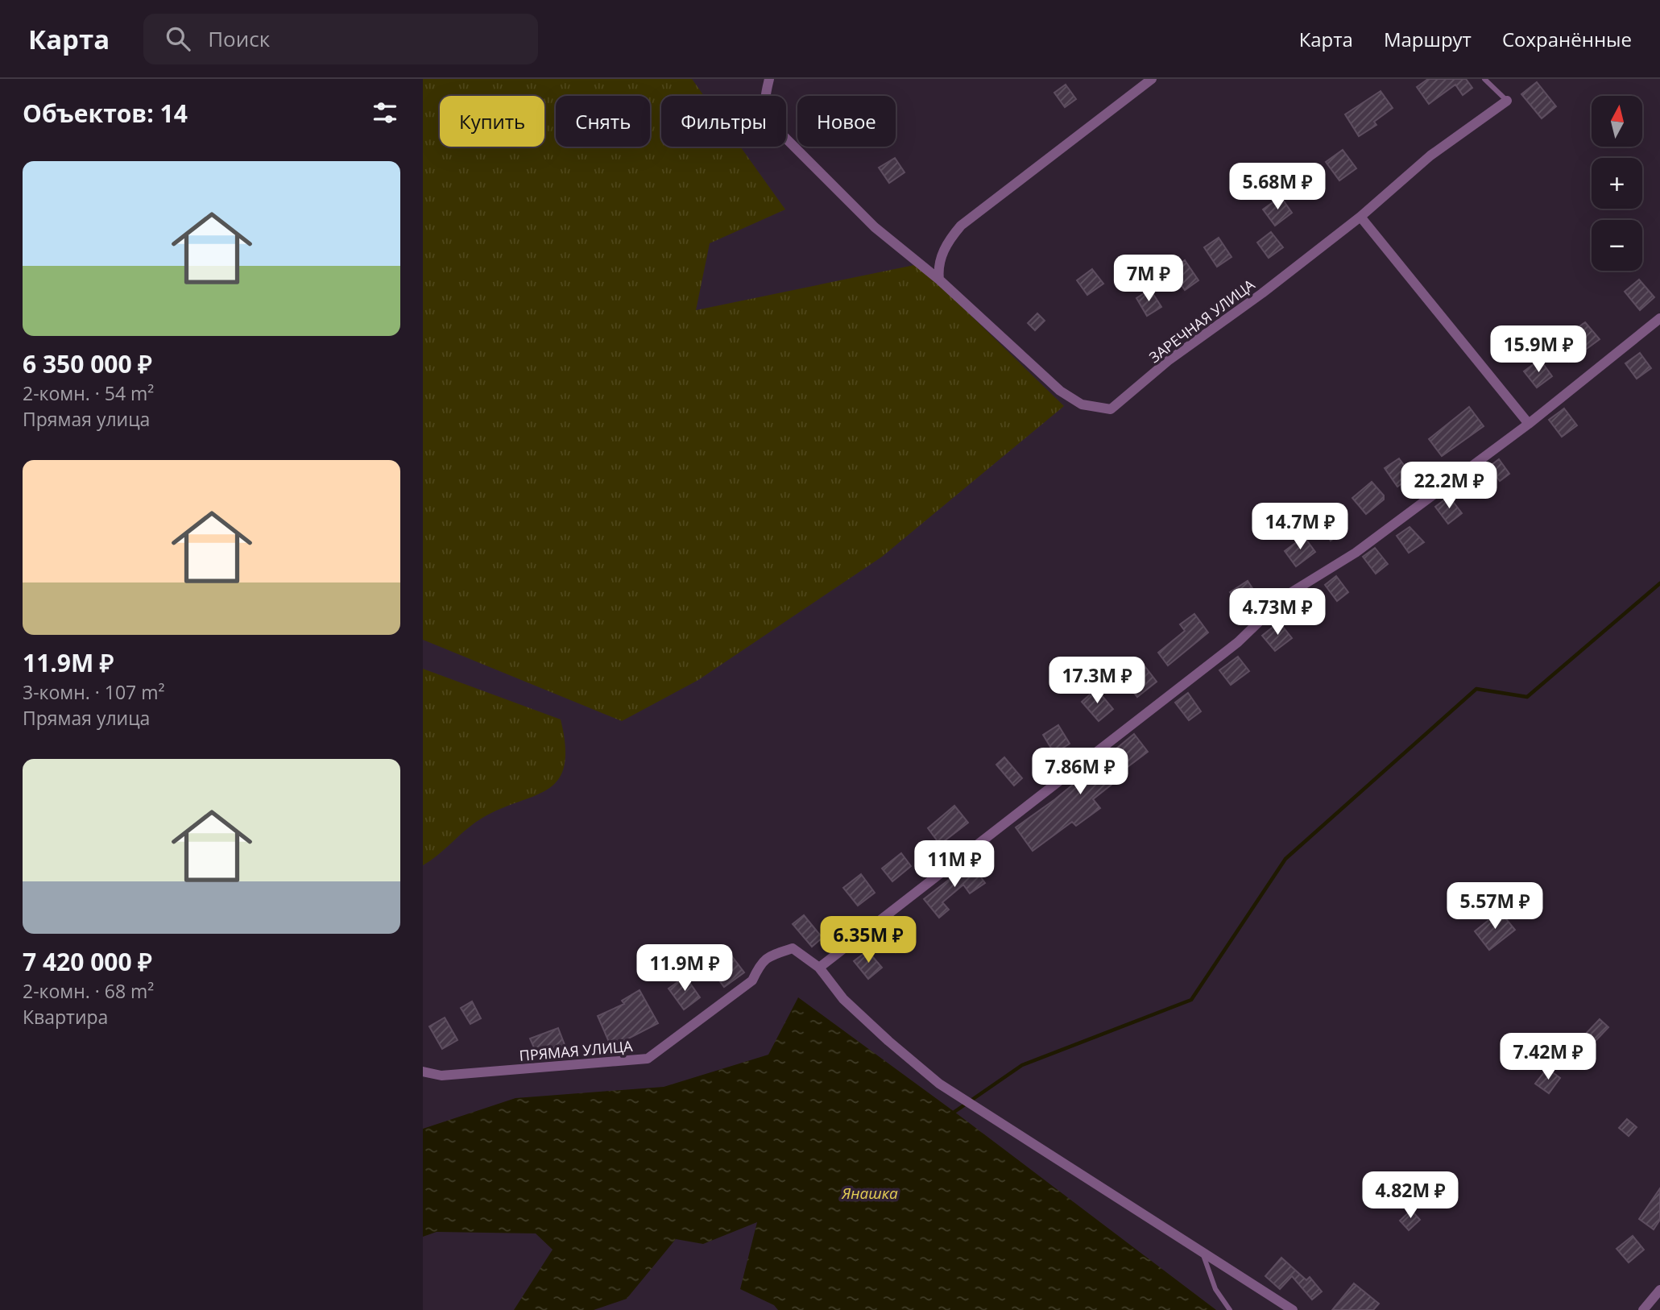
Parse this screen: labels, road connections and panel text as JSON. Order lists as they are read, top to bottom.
{
  "streets": {
    "street": ["ЗАРЕЧНАЯ УЛИЦА", "ПРЯМАЯ УЛИЦА"]
  },
  "water": ["Янашка"],
  "north": "top",
  "page": {
    "header": "Карта",
    "search": "Поиск",
    "nav": ["Карта", "Маршрут", "Сохранённые"],
    "heading": "Объектов: 14",
    "map_buttons": ["+", "−"],
    "chip": [
      "Купить",
      "Снять",
      "Фильтры",
      "Новое"
    ],
    "list": [
      {
        "name": "6 350 000 ₽",
        "note": "2-комн. · 54 m² · Прямая улица"
      },
      {
        "name": "11.9M ₽",
        "note": "3-комн. · 107 m² · Прямая улица"
      },
      {
        "name": "7 420 000 ₽",
        "note": "2-комн. · 68 m² · Квартира"
      }
    ],
    "price": [
      "5.68M ₽",
      "7M ₽",
      "15.9M ₽",
      "22.2M ₽",
      "14.7M ₽",
      "4.73M ₽",
      "17.3M ₽",
      "7.86M ₽",
      "11M ₽",
      "5.57M ₽",
      "6.35M ₽",
      "11.9M ₽",
      "7.42M ₽",
      "4.82M ₽"
    ]
  }
}
